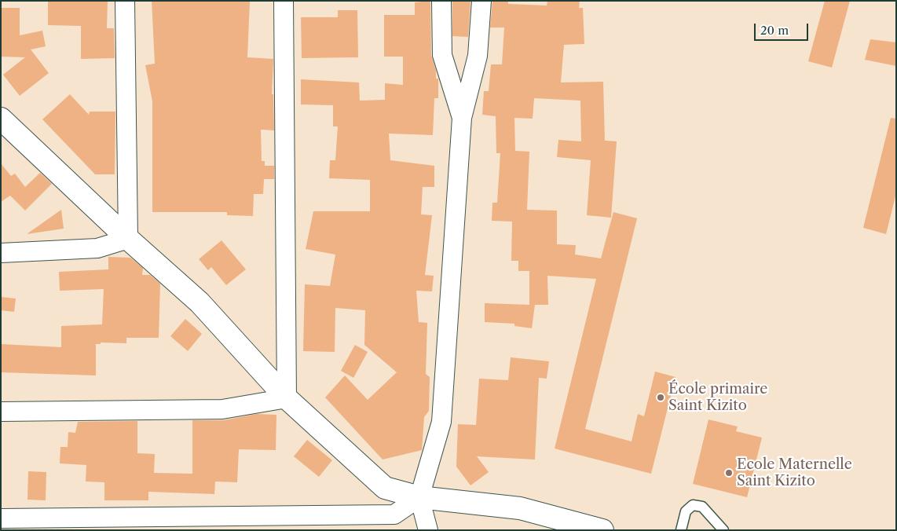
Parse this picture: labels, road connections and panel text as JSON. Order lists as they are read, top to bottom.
{
  "places": ["École primaire Saint Kizito", "Ecole Maternelle Saint Kizito"],
  "scale_bar": "20 m"
}
